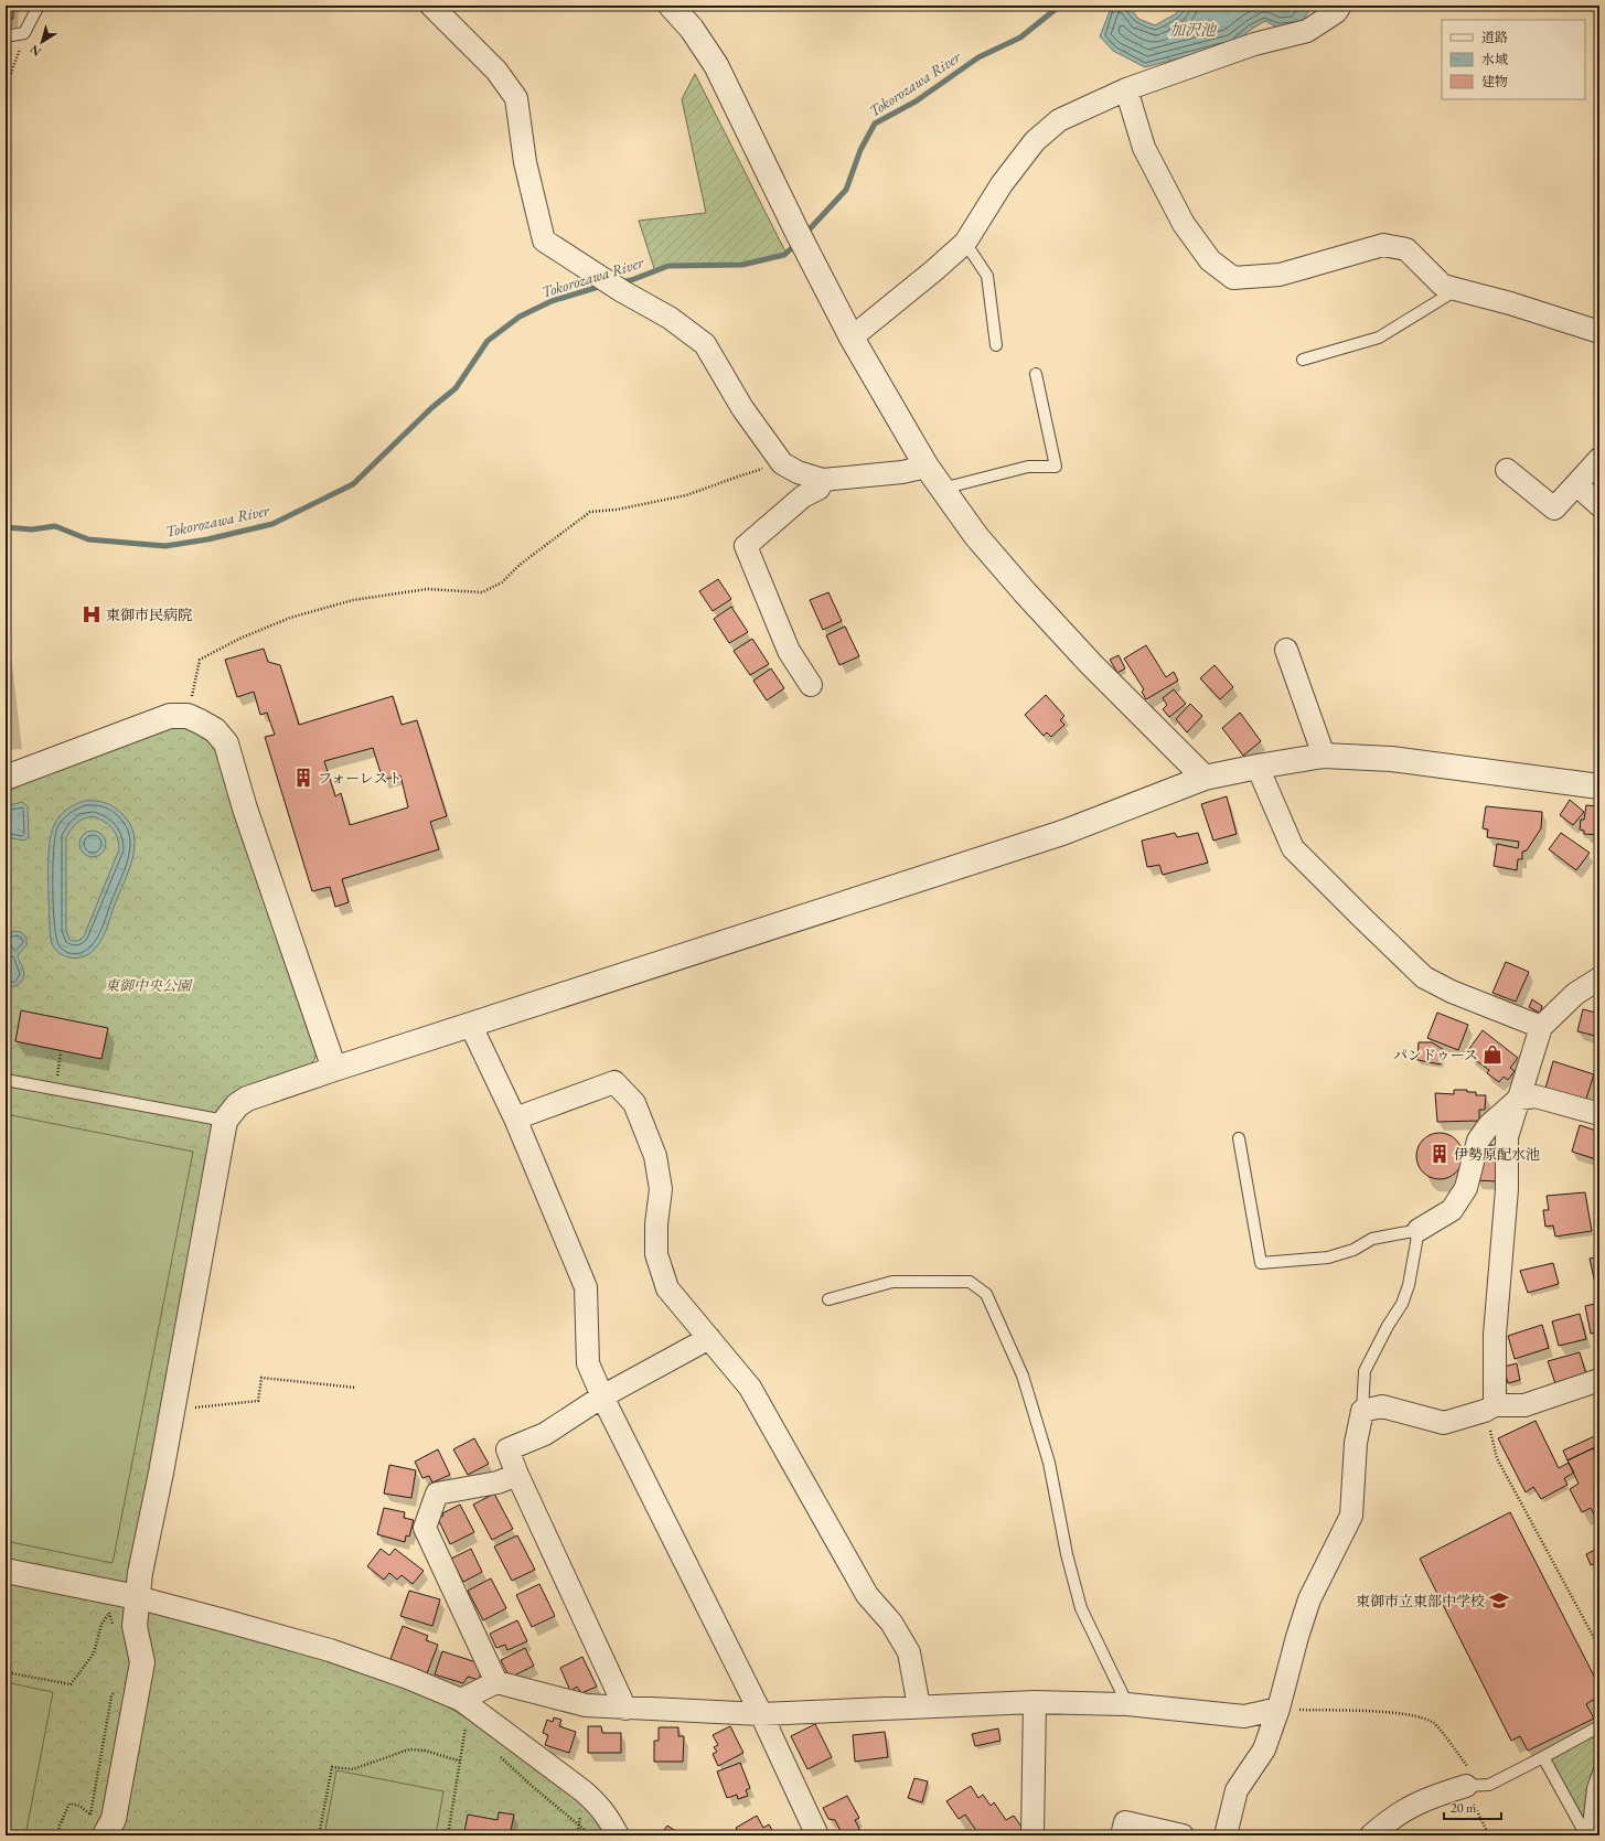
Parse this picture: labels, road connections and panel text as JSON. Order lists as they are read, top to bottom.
{
  "water": ["加沢池", "Tokorozawa River"],
  "parks": ["東御中央公園"],
  "places": {
    "hospital": ["東御市民病院"],
    "building": ["フォーレスト", "伊勢原配水池"],
    "shop": ["パンドゥース"],
    "school or university": ["東御市立東部中学校"]
  },
  "legend": ["道路", "水域", "建物"],
  "scale_bar": "20 m",
  "north": "bottom left"
}
